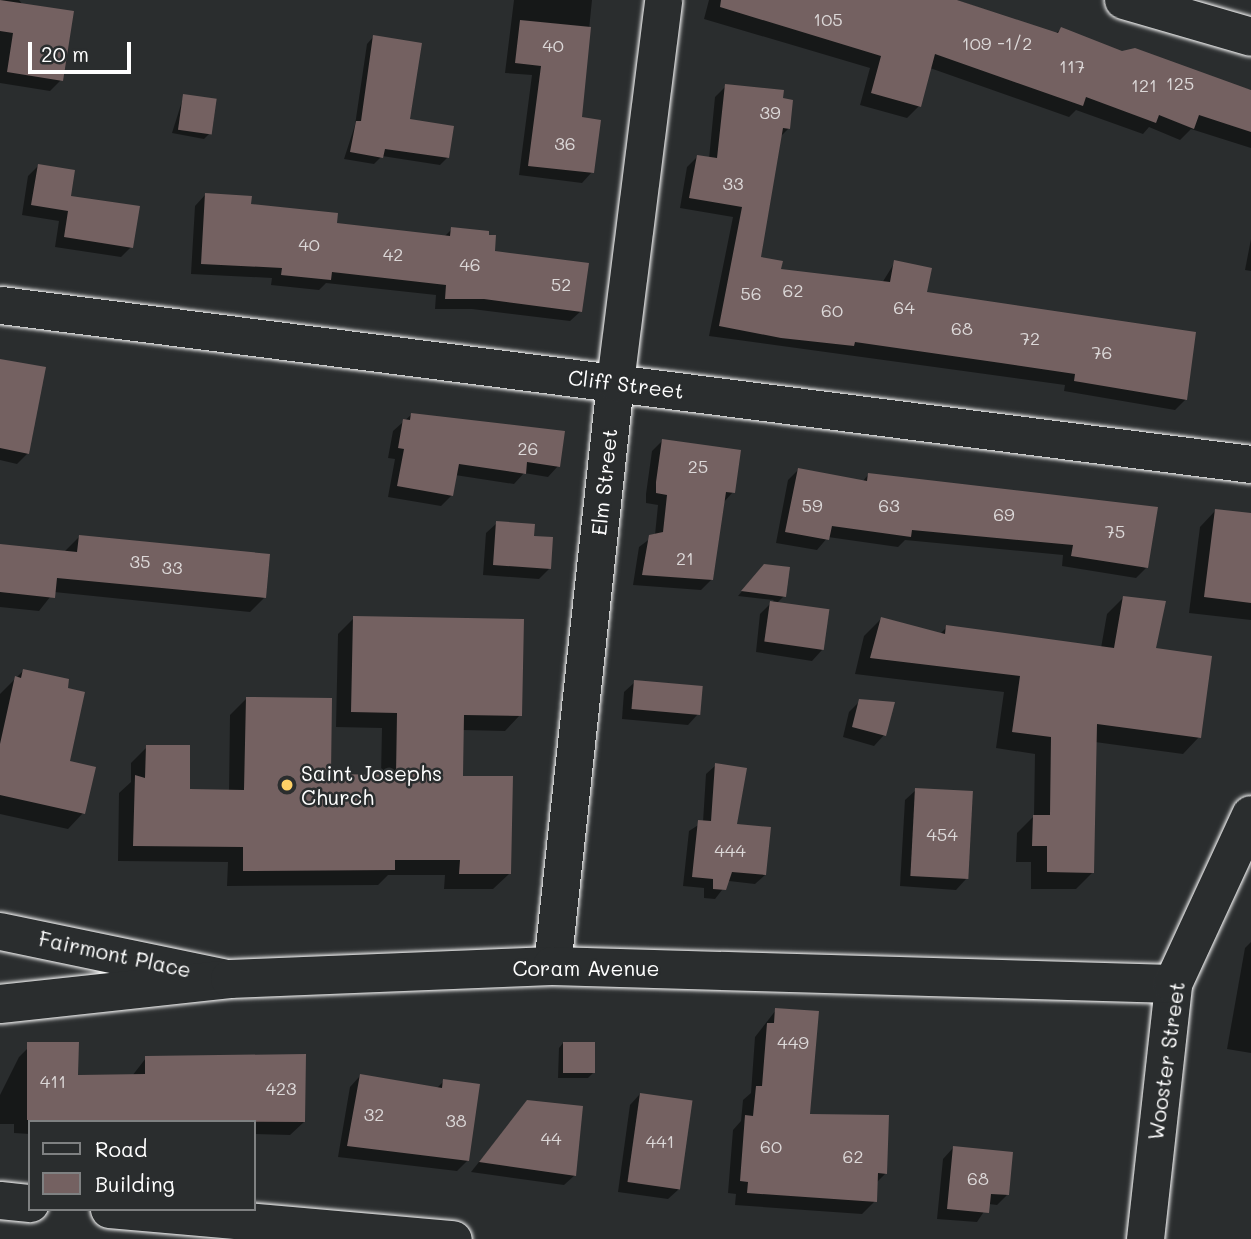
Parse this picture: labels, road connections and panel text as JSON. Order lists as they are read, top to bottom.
{
  "streets": {
    "main road": ["Coram Avenue", "Wooster Street"],
    "street": ["Cliff Street", "Elm Street", "Fairmont Place"]
  },
  "crossings": [
    ["Cliff Street", "Elm Street"],
    ["Elm Street", "Coram Avenue"],
    ["Fairmont Place", "Coram Avenue"],
    ["Coram Avenue", "Wooster Street"]
  ],
  "places": ["Saint Josephs Church"],
  "house_numbers": [
    "105",
    "109 -1/2",
    "40",
    "117",
    "125",
    "121",
    "39",
    "36",
    "33",
    "40",
    "42",
    "46",
    "52",
    "62",
    "56",
    "64",
    "60",
    "68",
    "72",
    "76",
    "26",
    "25",
    "59",
    "63",
    "69",
    "75",
    "21",
    "35",
    "33",
    "454",
    "444",
    "449",
    "411",
    "423",
    "32",
    "38",
    "44",
    "441",
    "60",
    "62",
    "68"
  ],
  "legend": ["Road", "Building"],
  "scale_bar": "20 m"
}
